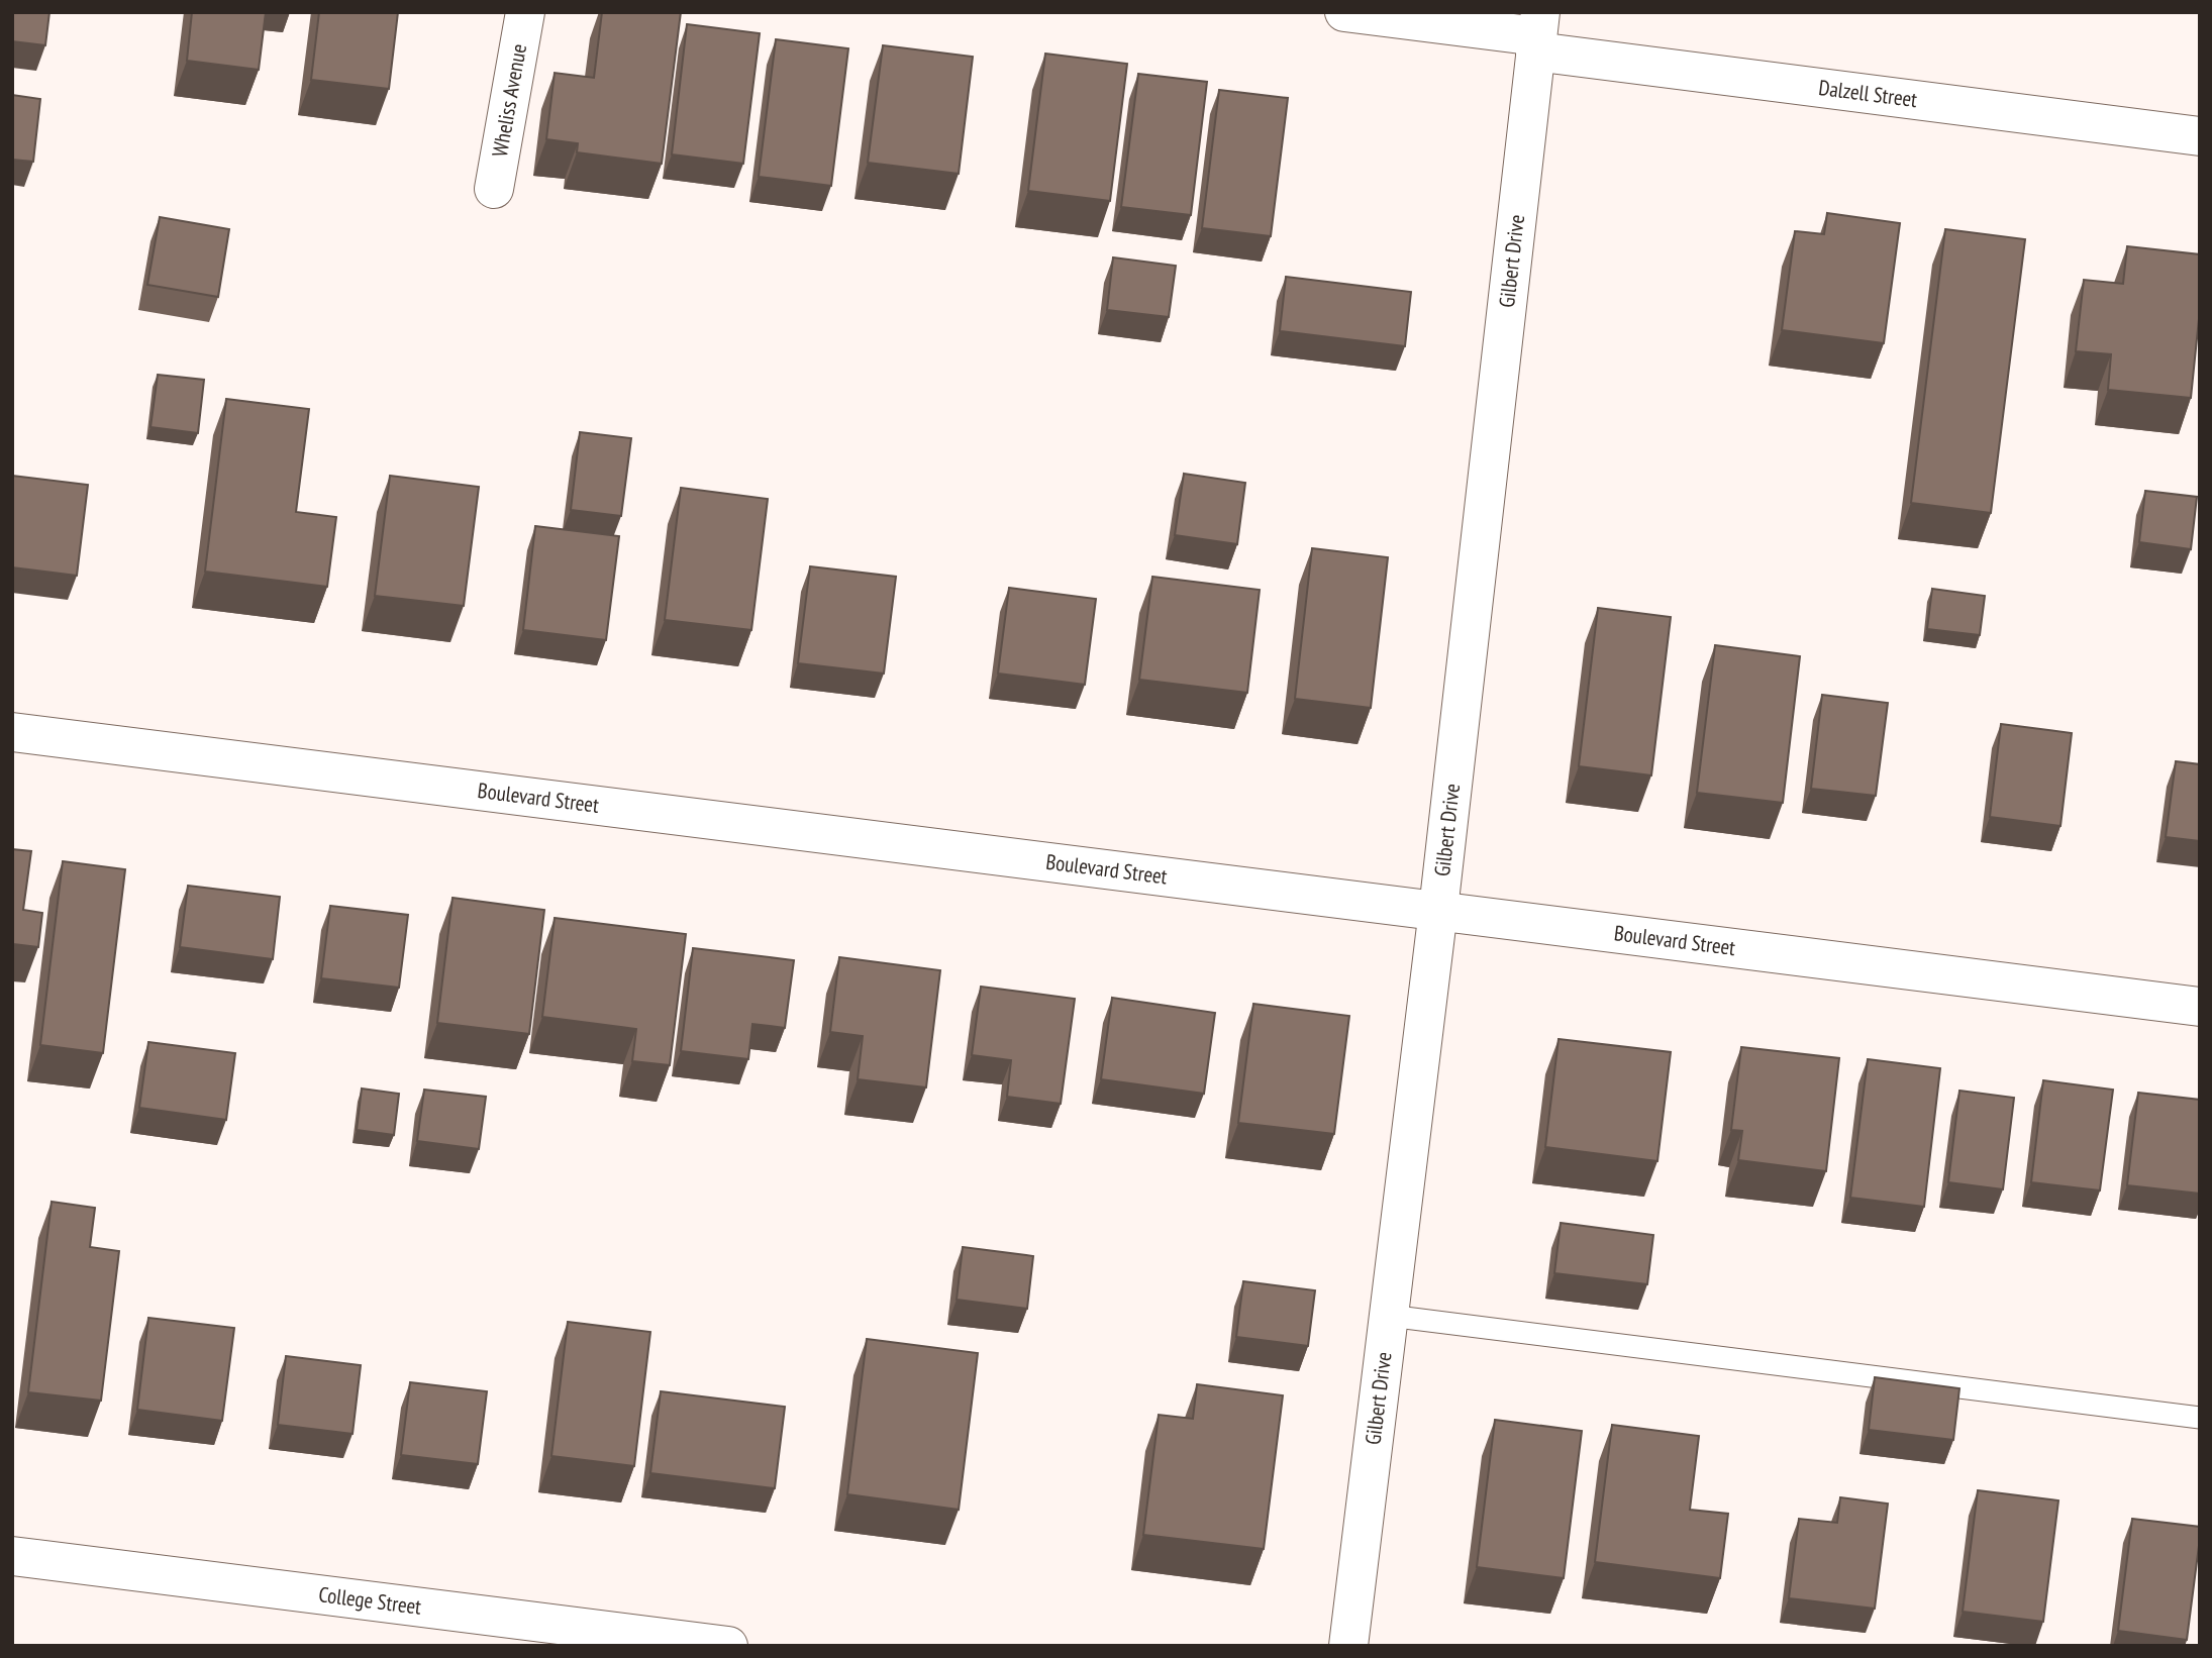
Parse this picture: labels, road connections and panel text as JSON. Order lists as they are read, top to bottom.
{
  "streets": {
    "street": [
      "Dalzell Street",
      "Wheliss Avenue",
      "Gilbert Drive",
      "Boulevard Street",
      "College Street"
    ]
  },
  "crossings": [
    ["Dalzell Street", "Gilbert Drive"],
    ["Gilbert Drive", "Boulevard Street"]
  ]
}
